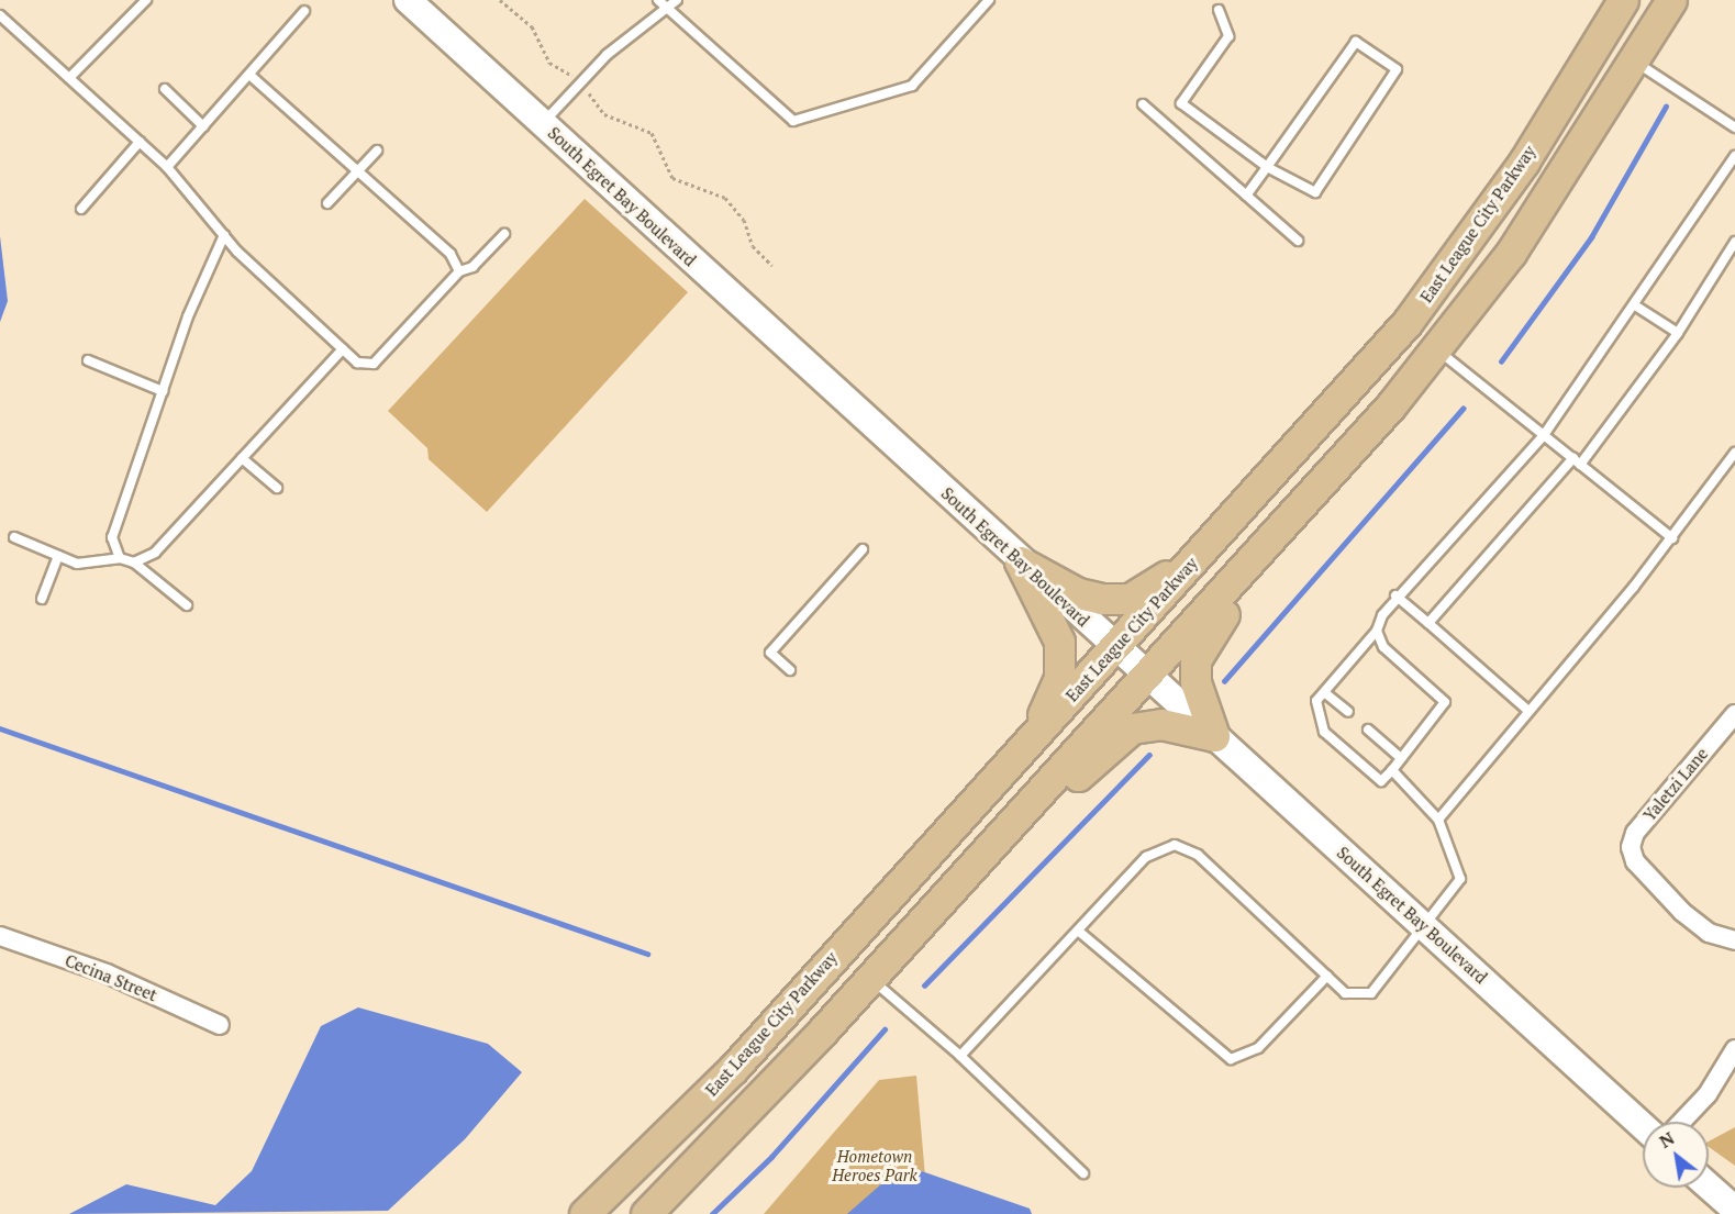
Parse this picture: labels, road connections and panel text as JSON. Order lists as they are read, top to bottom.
{
  "streets": {
    "main road": ["South Egret Bay Boulevard", "East League City Parkway"],
    "street": ["Yaletzi Lane", "Cecina Street"]
  },
  "crossings": [
    ["South Egret Bay Boulevard", "East League City Parkway"]
  ],
  "parks": ["Hometown Heroes Park"],
  "north": "top left"
}
